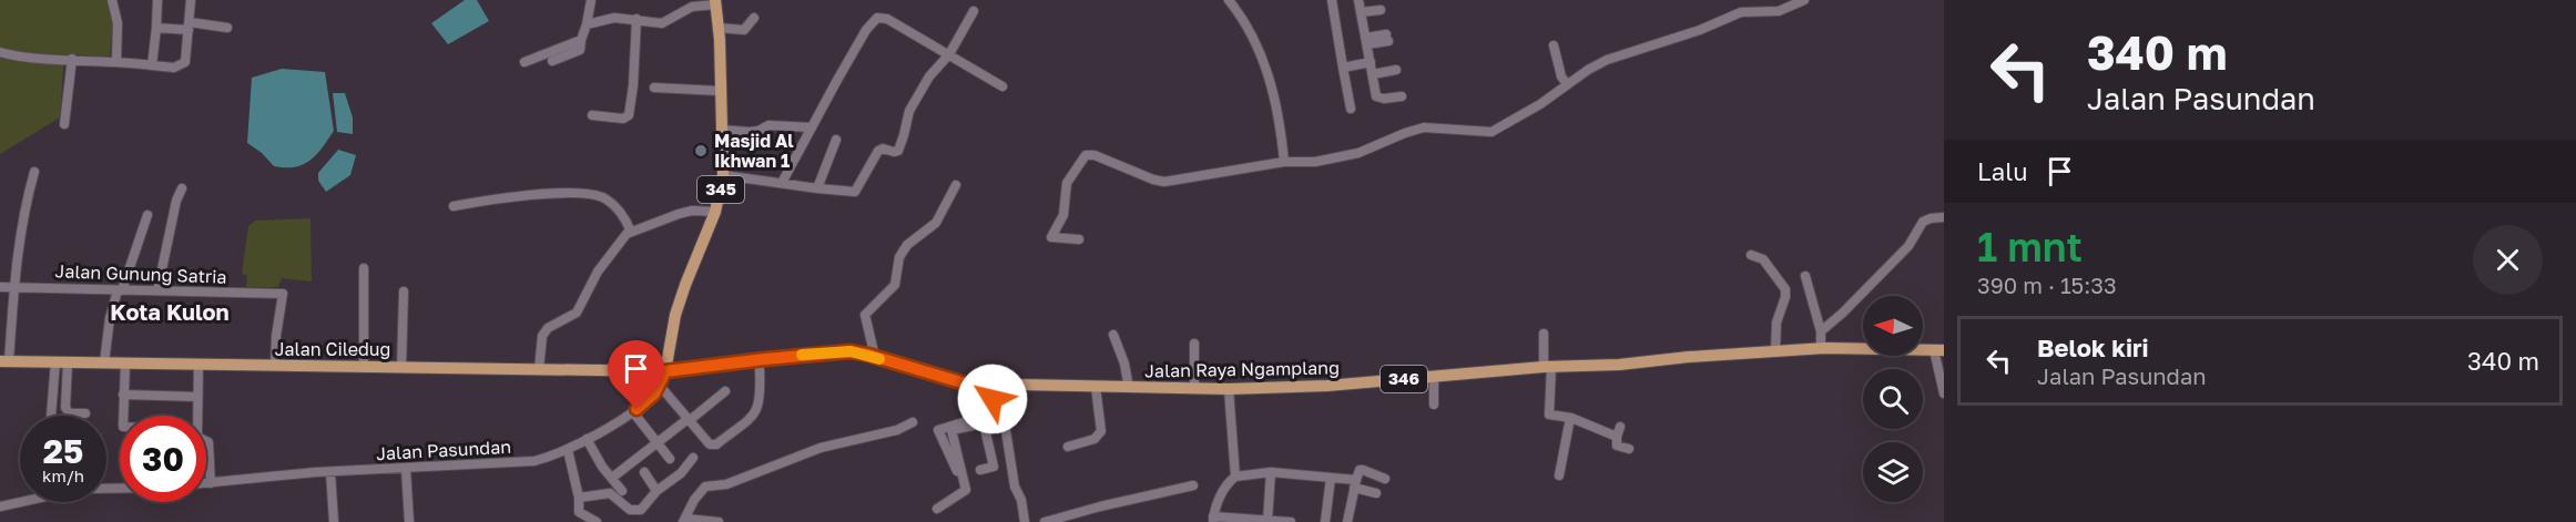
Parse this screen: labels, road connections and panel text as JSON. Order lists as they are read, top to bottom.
{
  "streets": {
    "main road": [
      "345",
      "Jalan Ciledug",
      "Jalan Raya Ngamplang",
      "346"
    ],
    "street": ["Jalan Gunung Satria", "Jalan Pasundan"]
  },
  "crossings": [
    ["345", "Jalan Ciledug"],
    ["345", "Jalan Raya Ngamplang"],
    ["345", "Jalan Pasundan"],
    ["Jalan Gunung Satria", "Jalan Ciledug"],
    ["Jalan Ciledug", "Jalan Raya Ngamplang"],
    ["Jalan Ciledug", "Jalan Pasundan"],
    ["Jalan Raya Ngamplang", "Jalan Pasundan"]
  ],
  "districts": ["Kota Kulon"],
  "places": ["Masjid Al Ikhwan 1"],
  "north": "left",
  "page": {
    "turn": ["340 m", "Jalan Pasundan"],
    "then": "Lalu",
    "heading": ["1 mnt", "390 m · 15:33"],
    "list": [
      {
        "name": "Belok kiri",
        "note": "Jalan Pasundan",
        "value": "340 m"
      }
    ],
    "speed": "25 km/h",
    "limit": "30"
  }
}
